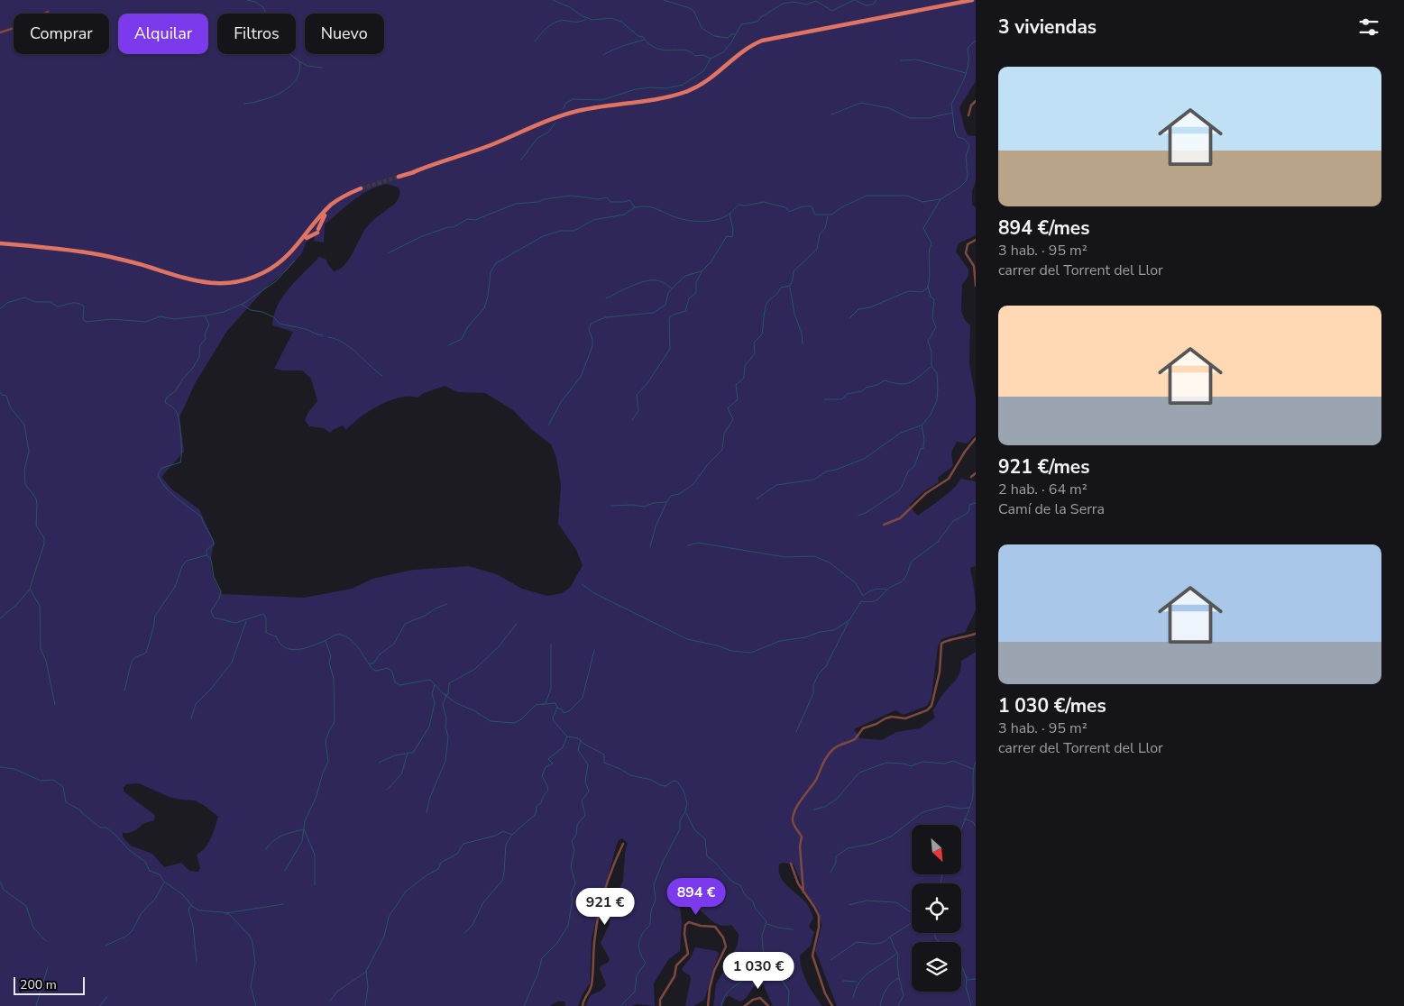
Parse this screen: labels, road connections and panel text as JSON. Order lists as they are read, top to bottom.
{
  "scale_bar": "200 m",
  "north": "bottom right",
  "page": {
    "heading": "3 viviendas",
    "chip": [
      "Comprar",
      "Alquilar",
      "Filtros",
      "Nuevo"
    ],
    "list": [
      {
        "name": "894 €/mes",
        "note": "3 hab. · 95 m² · carrer del Torrent del Llor"
      },
      {
        "name": "921 €/mes",
        "note": "2 hab. · 64 m² · Camí de la Serra"
      },
      {
        "name": "1 030 €/mes",
        "note": "3 hab. · 95 m² · carrer del Torrent del Llor"
      }
    ],
    "price": ["894 €", "921 €", "1 030 €"],
    "scale": "200 m"
  }
}
